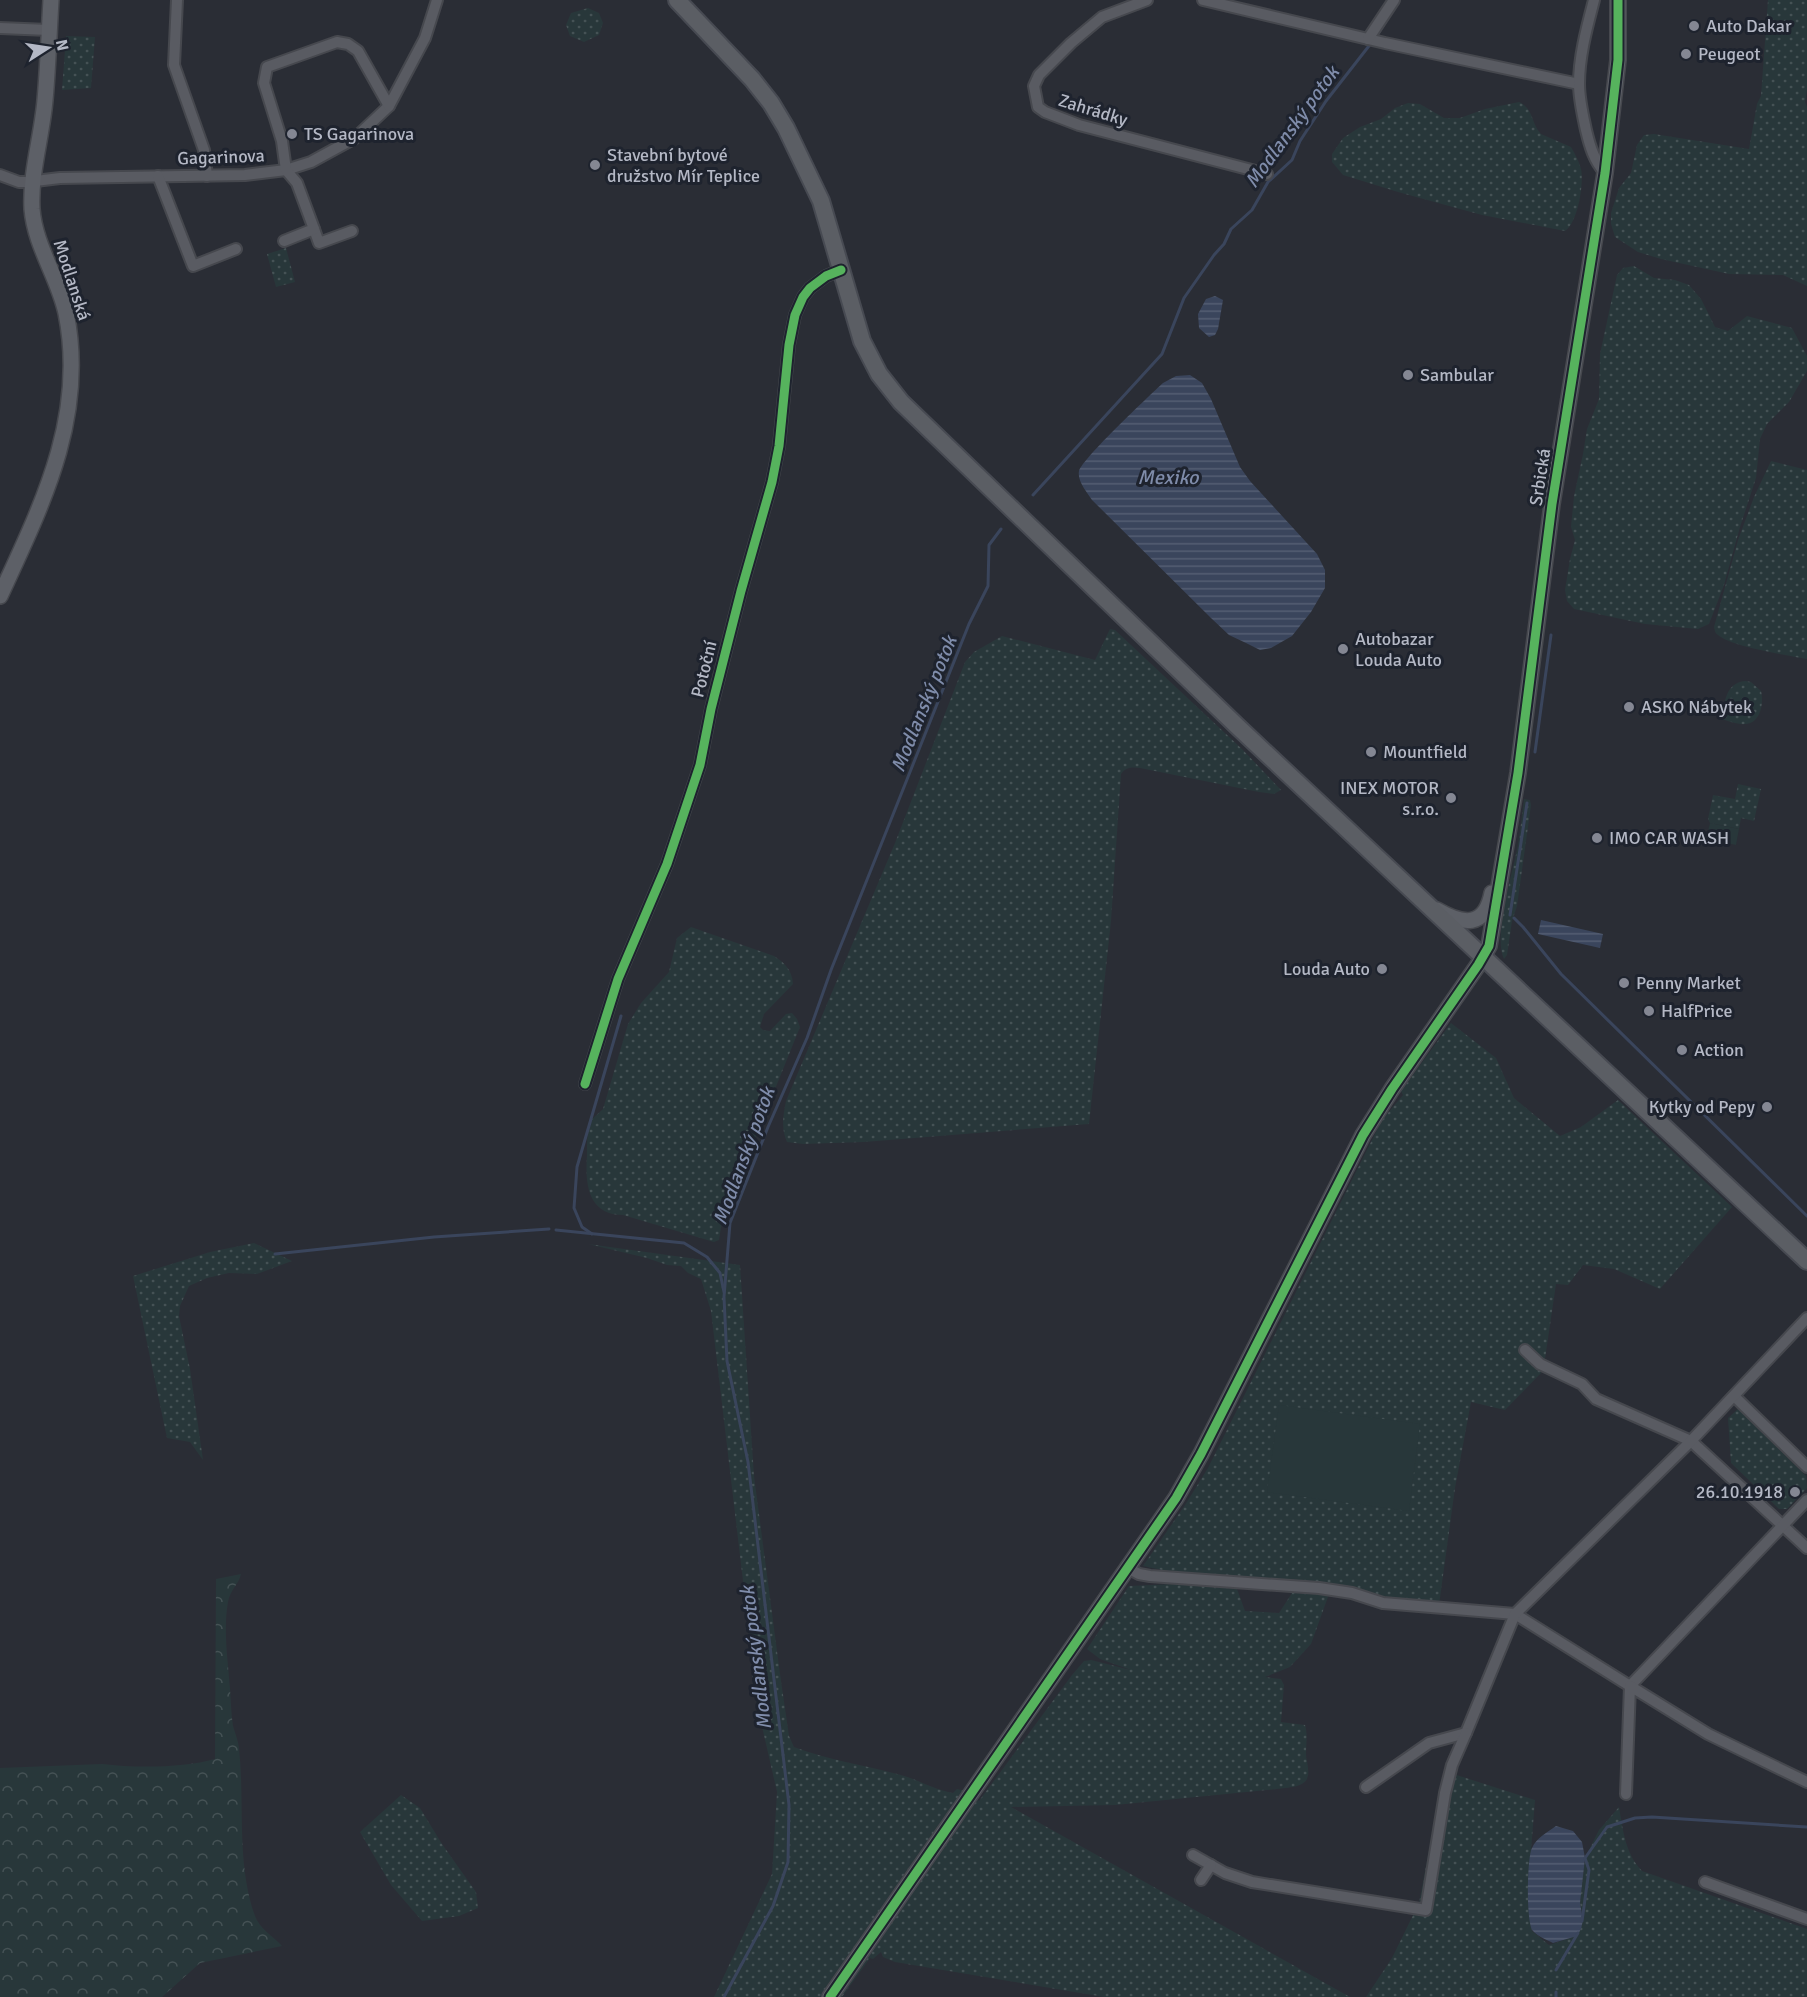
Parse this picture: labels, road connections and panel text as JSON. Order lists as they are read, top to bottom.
{
  "streets": {
    "street": [
      "Zahrádky",
      "Gagarinova",
      "Modlanská",
      "Srbická",
      "Potoční"
    ]
  },
  "crossings": [
    ["Gagarinova", "Modlanská"]
  ],
  "water": ["Modlanský potok", "Mexiko"],
  "places": [
    "Auto Dakar",
    "Peugeot",
    "TS Gagarinova",
    "Stavební bytové družstvo Mír Teplice",
    "Sambular",
    "Autobazar Louda Auto",
    "ASKO Nábytek",
    "Mountfield",
    "INEX MOTOR s.r.o.",
    "IMO CAR WASH",
    "Louda Auto",
    "Penny Market",
    "HalfPrice",
    "Action",
    "Kytky od Pepy",
    "26.10.1918"
  ],
  "north": "right"
}
